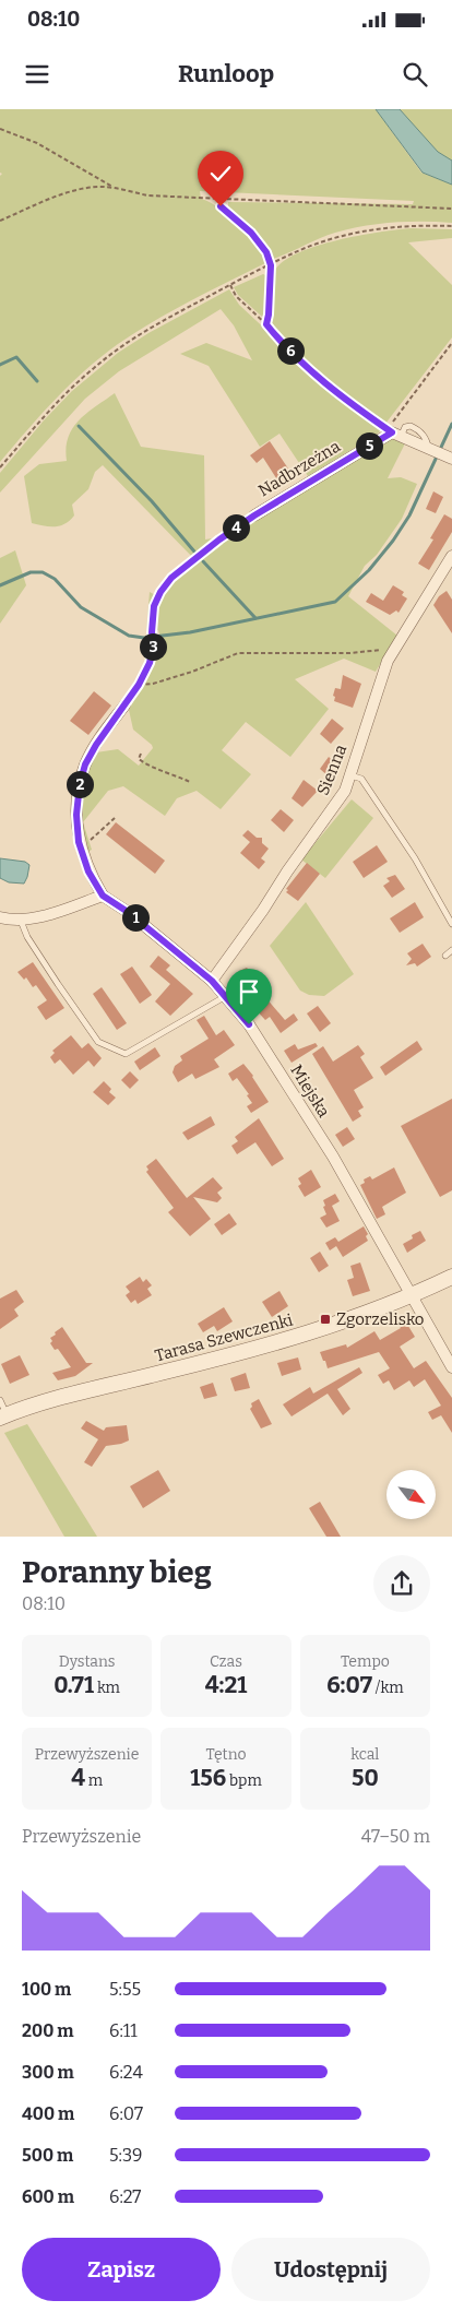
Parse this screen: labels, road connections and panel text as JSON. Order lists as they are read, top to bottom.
{
  "streets": {
    "street": [
      "Nadbrzeżna",
      "Sienna",
      "Miejska",
      "Tarasa Szewczenki"
    ]
  },
  "crossings": [
    ["Sienna", "Miejska"],
    ["Miejska", "Tarasa Szewczenki"]
  ],
  "places": {
    "transit": ["Zgorzelisko"]
  },
  "north": "bottom right",
  "page": {
    "status": "08:10",
    "header": "Runloop",
    "pins": [
      "6",
      "5",
      "4",
      "3",
      "2",
      "1"
    ],
    "heading": ["Poranny bieg", "08:10"],
    "stats": [
      ["Dystans", "0.71 km"],
      ["Czas", "4:21"],
      ["Tempo", "6:07 /km"],
      ["Przewyższenie", "4 m"],
      ["Tętno", "156 bpm"],
      ["kcal", "50"]
    ],
    "chart": ["Przewyższenie", "47–50 m"],
    "list": [
      {
        "name": "100 m",
        "note": "5:55"
      },
      {
        "name": "200 m",
        "note": "6:11"
      },
      {
        "name": "300 m",
        "note": "6:24"
      },
      {
        "name": "400 m",
        "note": "6:07"
      },
      {
        "name": "500 m",
        "note": "5:39"
      },
      {
        "name": "600 m",
        "note": "6:27"
      }
    ],
    "buttons": ["Zapisz", "Udostępnij"]
  }
}
